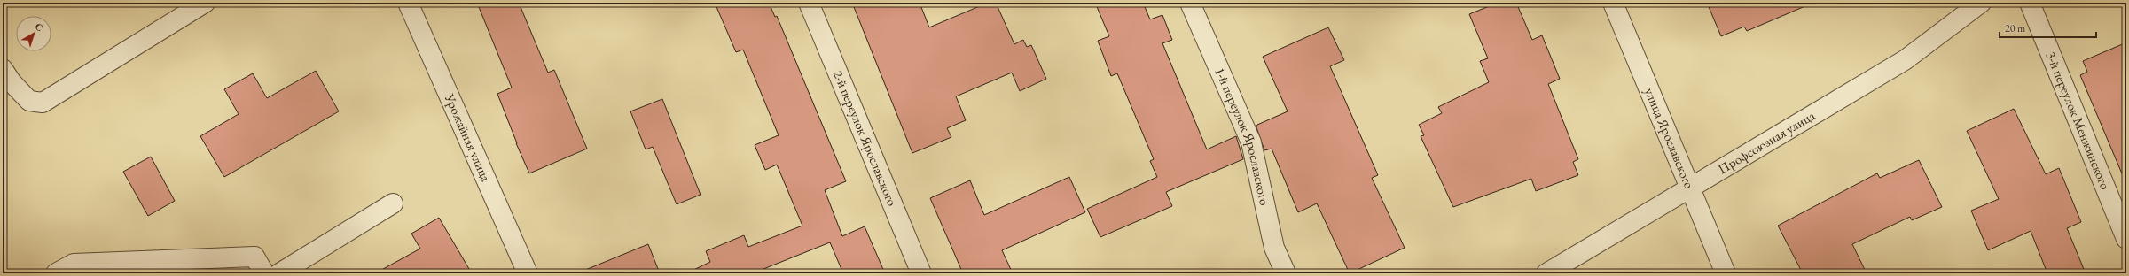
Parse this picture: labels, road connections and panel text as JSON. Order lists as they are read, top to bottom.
{
  "streets": {
    "street": [
      "3-й переулок Менжинского",
      "1-й переулок Ярославского",
      "Урожайная улица",
      "2-й переулок Ярославского",
      "улица Ярославского",
      "Профсоюзная улица"
    ]
  },
  "crossings": [
    ["улица Ярославского", "Профсоюзная улица"]
  ],
  "scale_bar": "20 m",
  "north": "top right"
}
